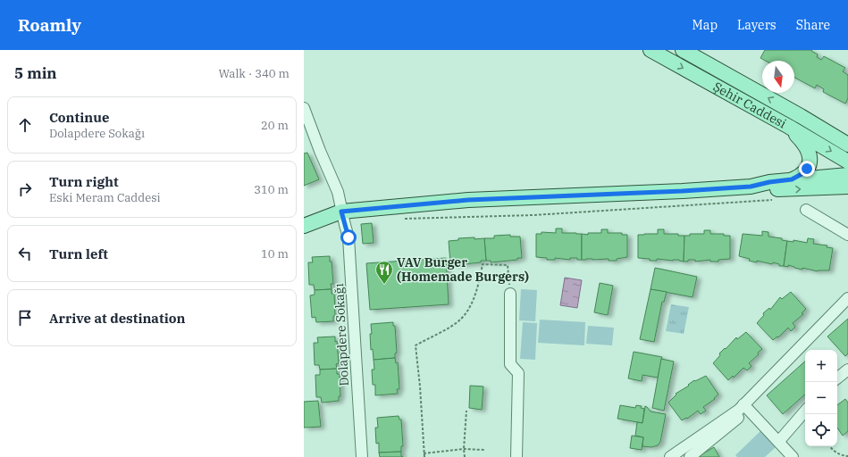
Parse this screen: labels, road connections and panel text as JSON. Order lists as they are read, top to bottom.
{
  "streets": {
    "main road": ["Şehir Caddesi"],
    "street": ["Dolapdere Sokağı"]
  },
  "places": {
    "restaurant": ["VAV Burger (Homemade Burgers)"]
  },
  "north": "bottom",
  "page": {
    "header": "Roamly",
    "nav": ["Map", "Layers", "Share"],
    "heading": ["5 min", "Walk · 340 m"],
    "list": [
      ["Continue", "Dolapdere Sokağı", "20 m"],
      ["Turn right", "Eski Meram Caddesi", "310 m"],
      ["Turn left", "10 m"],
      "Arrive at destination"
    ],
    "map_buttons": ["+", "−"]
  }
}
